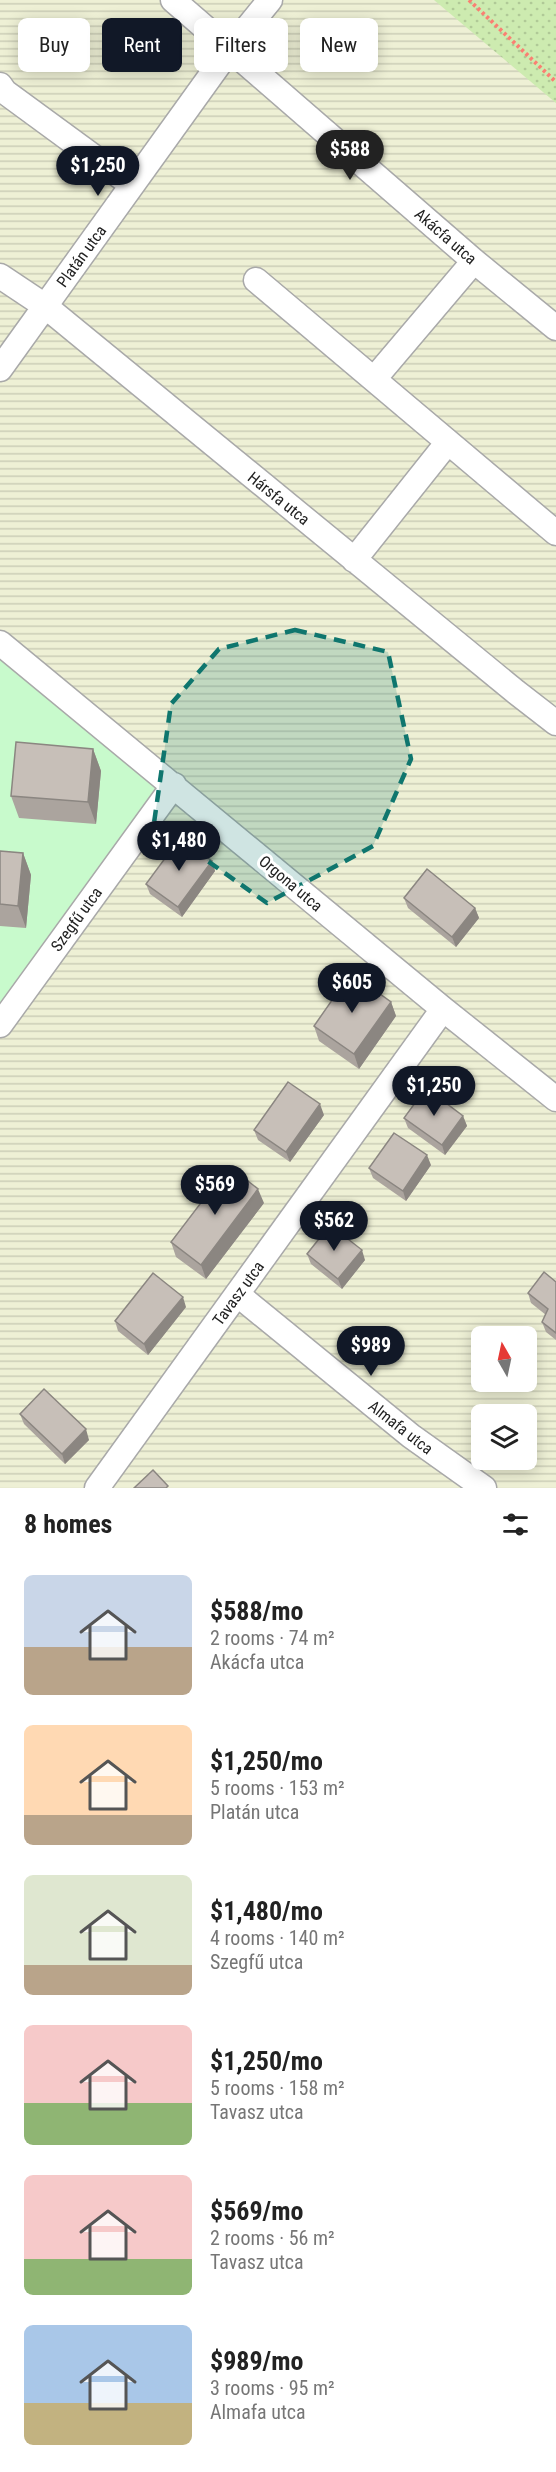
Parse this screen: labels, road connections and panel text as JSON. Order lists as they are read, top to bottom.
{
  "streets": {
    "street": [
      "Akácfa utca",
      "Platán utca",
      "Hársfa utca",
      "Orgona utca",
      "Szegfű utca",
      "Tavasz utca",
      "Almafa utca"
    ]
  },
  "crossings": [
    ["Platán utca", "Hársfa utca"],
    ["Orgona utca", "Szegfű utca"],
    ["Orgona utca", "Tavasz utca"],
    ["Tavasz utca", "Almafa utca"]
  ],
  "north": "top",
  "page": {
    "chip": [
      "Buy",
      "Rent",
      "Filters",
      "New"
    ],
    "price": [
      "$588",
      "$1,250",
      "$1,480",
      "$605",
      "$1,250",
      "$569",
      "$562",
      "$989"
    ],
    "heading": "8 homes",
    "list": [
      {
        "name": "$588/mo",
        "note": "2 rooms · 74 m² · Akácfa utca"
      },
      {
        "name": "$1,250/mo",
        "note": "5 rooms · 153 m² · Platán utca"
      },
      {
        "name": "$1,480/mo",
        "note": "4 rooms · 140 m² · Szegfű utca"
      },
      {
        "name": "$1,250/mo",
        "note": "5 rooms · 158 m² · Tavasz utca"
      },
      {
        "name": "$569/mo",
        "note": "2 rooms · 56 m² · Tavasz utca"
      },
      {
        "name": "$989/mo",
        "note": "3 rooms · 95 m² · Almafa utca"
      }
    ]
  }
}
